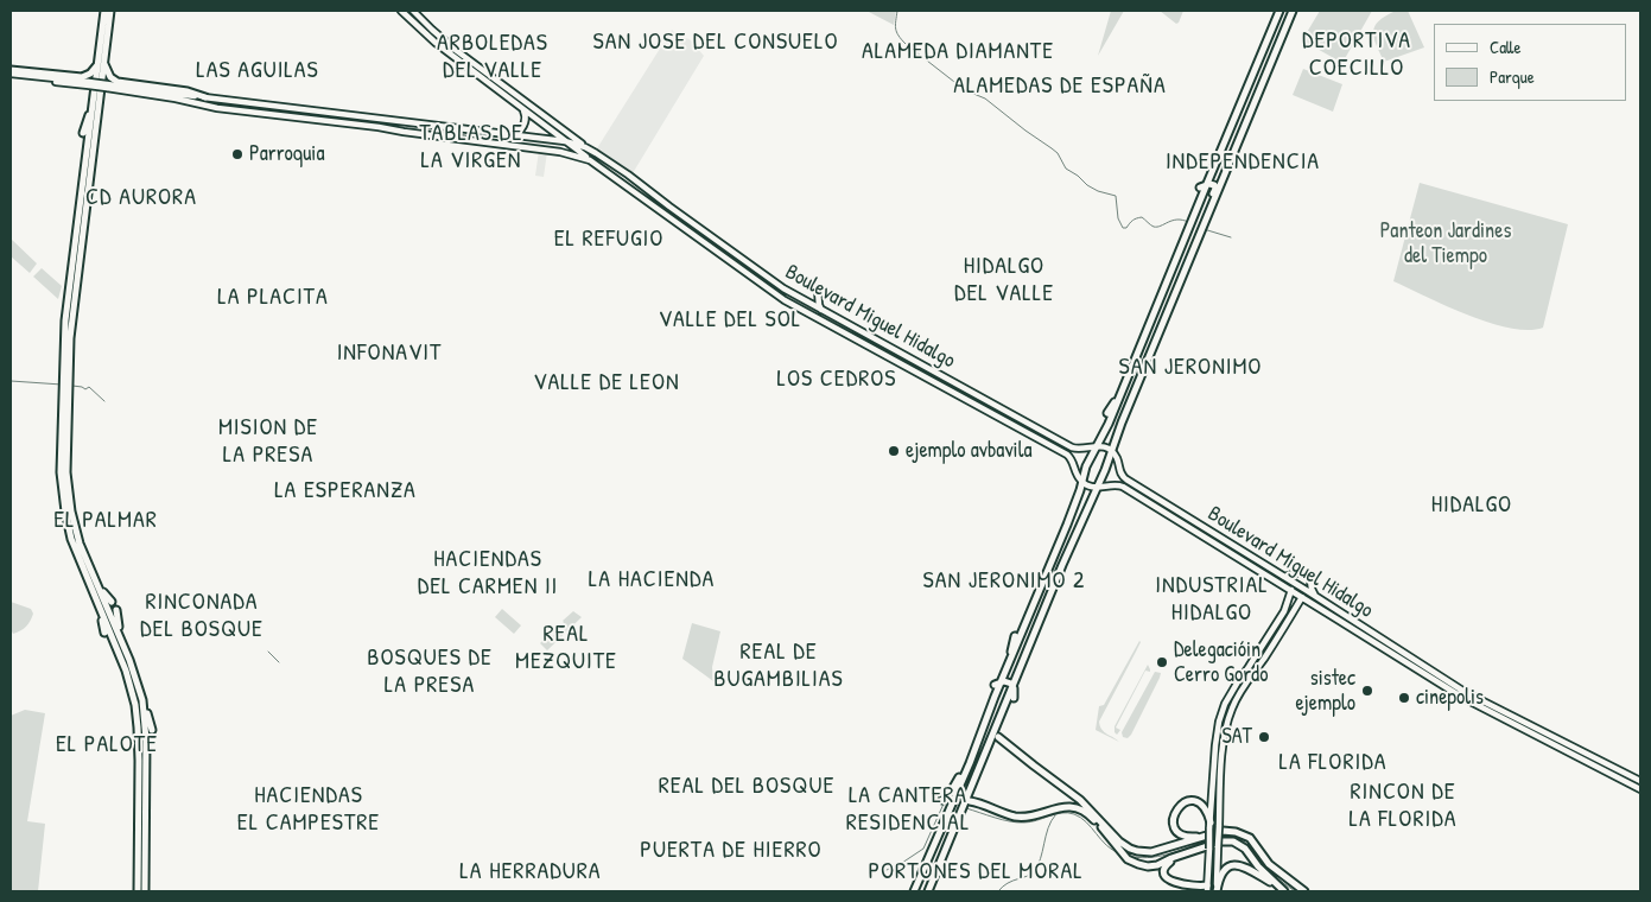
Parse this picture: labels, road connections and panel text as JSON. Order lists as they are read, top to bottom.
{
  "streets": {
    "main road": ["Boulevard Miguel Hidalgo"]
  },
  "districts": [
    "DEPORTIVA COECILLO",
    "SAN JOSE DEL CONSUELO",
    "ARBOLEDAS DEL VALLE",
    "ALAMEDA DIAMANTE",
    "LAS AGUILAS",
    "ALAMEDAS DE ESPAÑA",
    "TABLAS DE LA VIRGEN",
    "INDEPENDENCIA",
    "CD AURORA",
    "EL REFUGIO",
    "HIDALGO DEL VALLE",
    "LA PLACITA",
    "VALLE DEL SOL",
    "INFONAVIT",
    "SAN JERONIMO",
    "LOS CEDROS",
    "VALLE DE LEON",
    "MISION DE LA PRESA",
    "LA ESPERANZA",
    "HIDALGO",
    "EL PALMAR",
    "HACIENDAS DEL CARMEN II",
    "LA HACIENDA",
    "SAN JERONIMO 2",
    "INDUSTRIAL HIDALGO",
    "RINCONADA DEL BOSQUE",
    "REAL MEZQUITE",
    "REAL DE BUGAMBILIAS",
    "BOSQUES DE LA PRESA",
    "EL PALOTE",
    "LA FLORIDA",
    "REAL DEL BOSQUE",
    "RINCON DE LA FLORIDA",
    "HACIENDAS EL CAMPESTRE",
    "LA CANTERA RESIDENCIAL",
    "PUERTA DE HIERRO",
    "LA HERRADURA",
    "PORTONES DEL MORAL"
  ],
  "parks": ["Panteon Jardines del Tiempo"],
  "places": [
    "Parroquia",
    "ejemplo avbavila",
    "Delegacióin Cerro Gordo",
    "sistec ejemplo",
    "cinepolis",
    "SAT"
  ],
  "legend": ["Calle", "Parque"]
}
